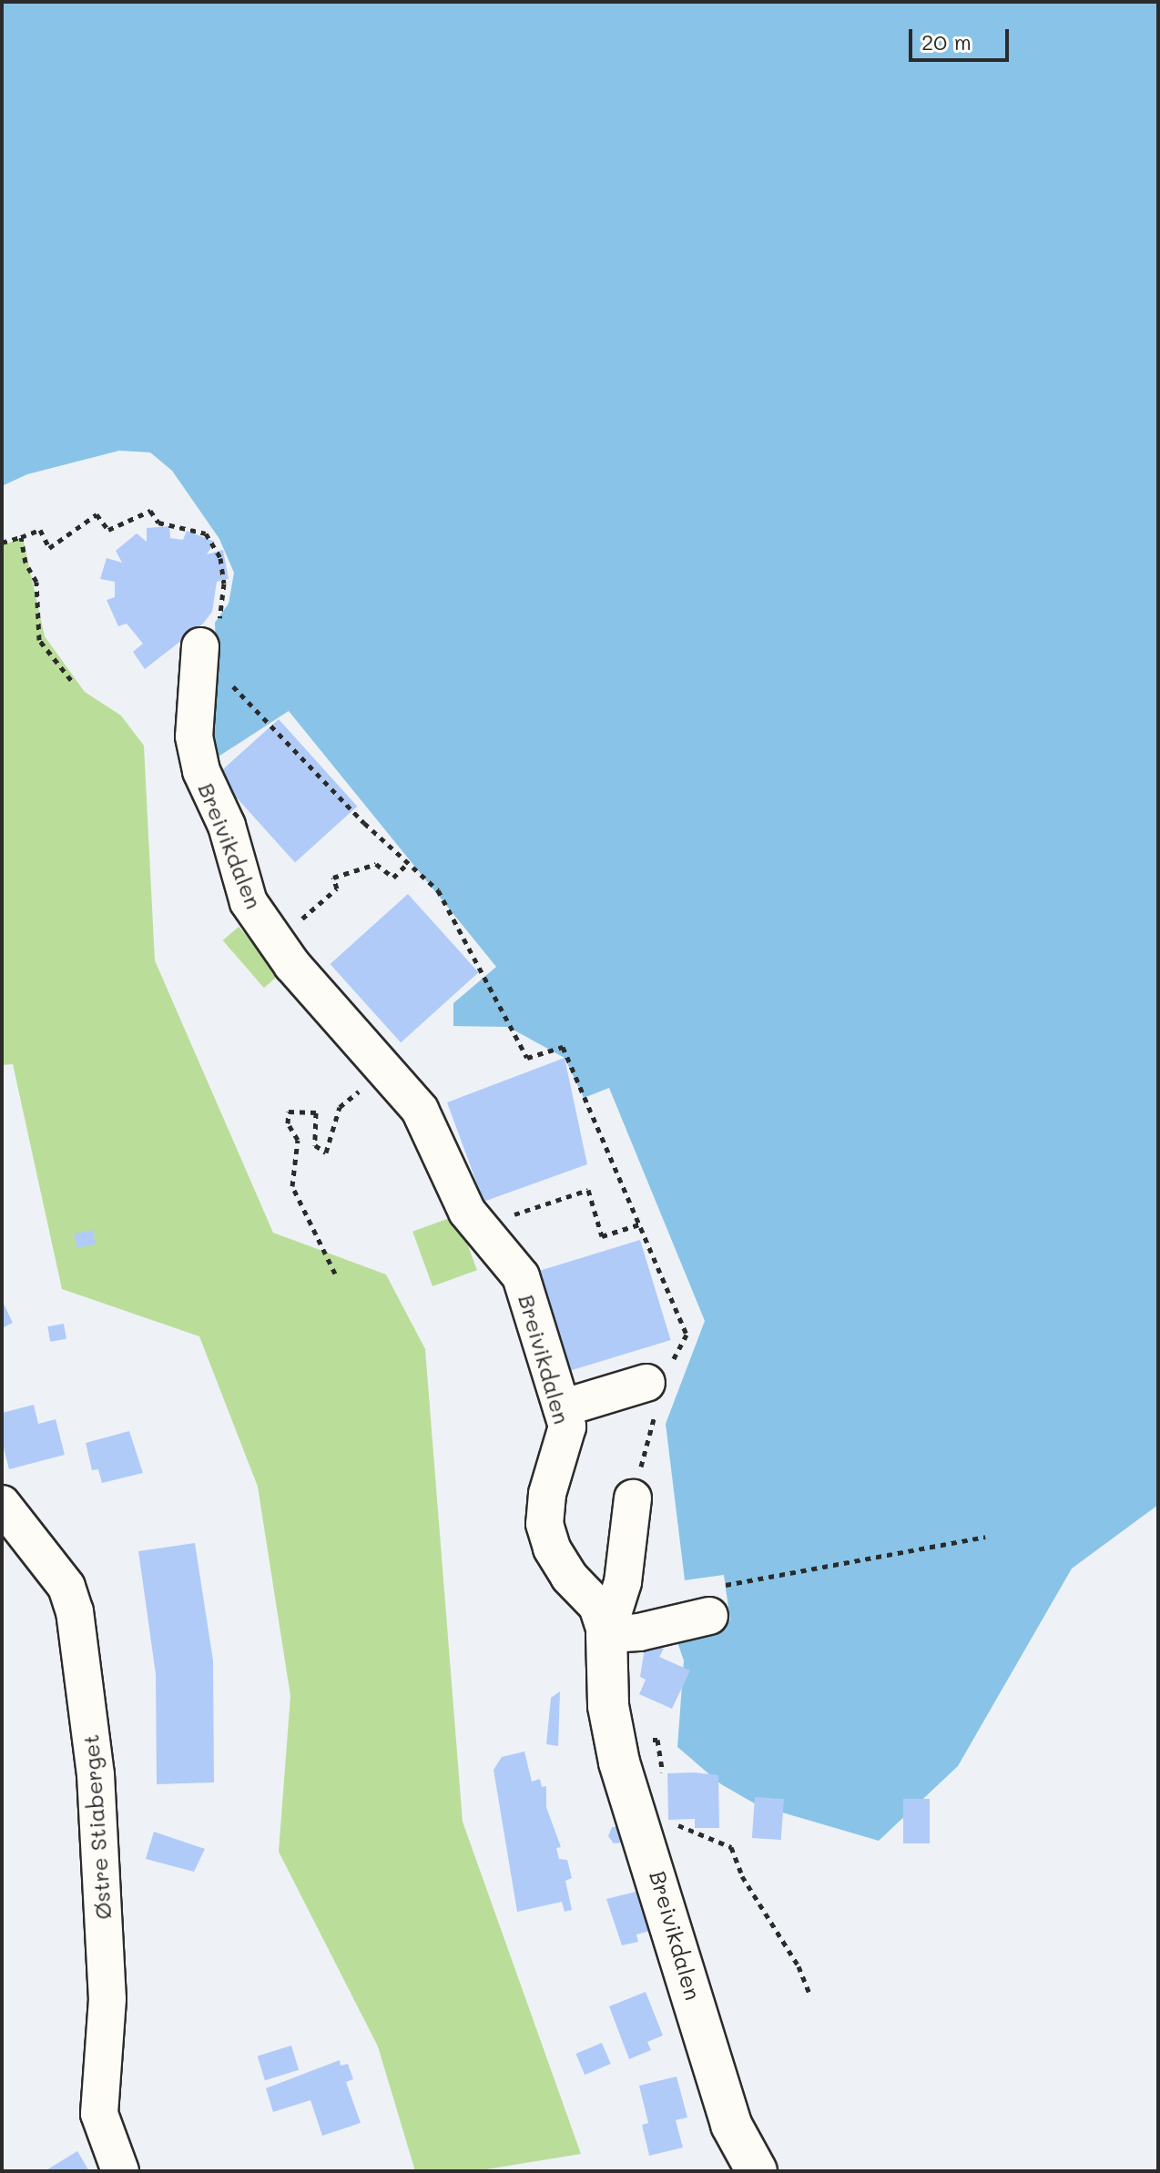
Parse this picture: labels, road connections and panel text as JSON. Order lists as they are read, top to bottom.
{
  "streets": {
    "main road": ["Breivikdalen"],
    "street": ["Østre Stiaberget"]
  },
  "scale_bar": "20 m"
}
